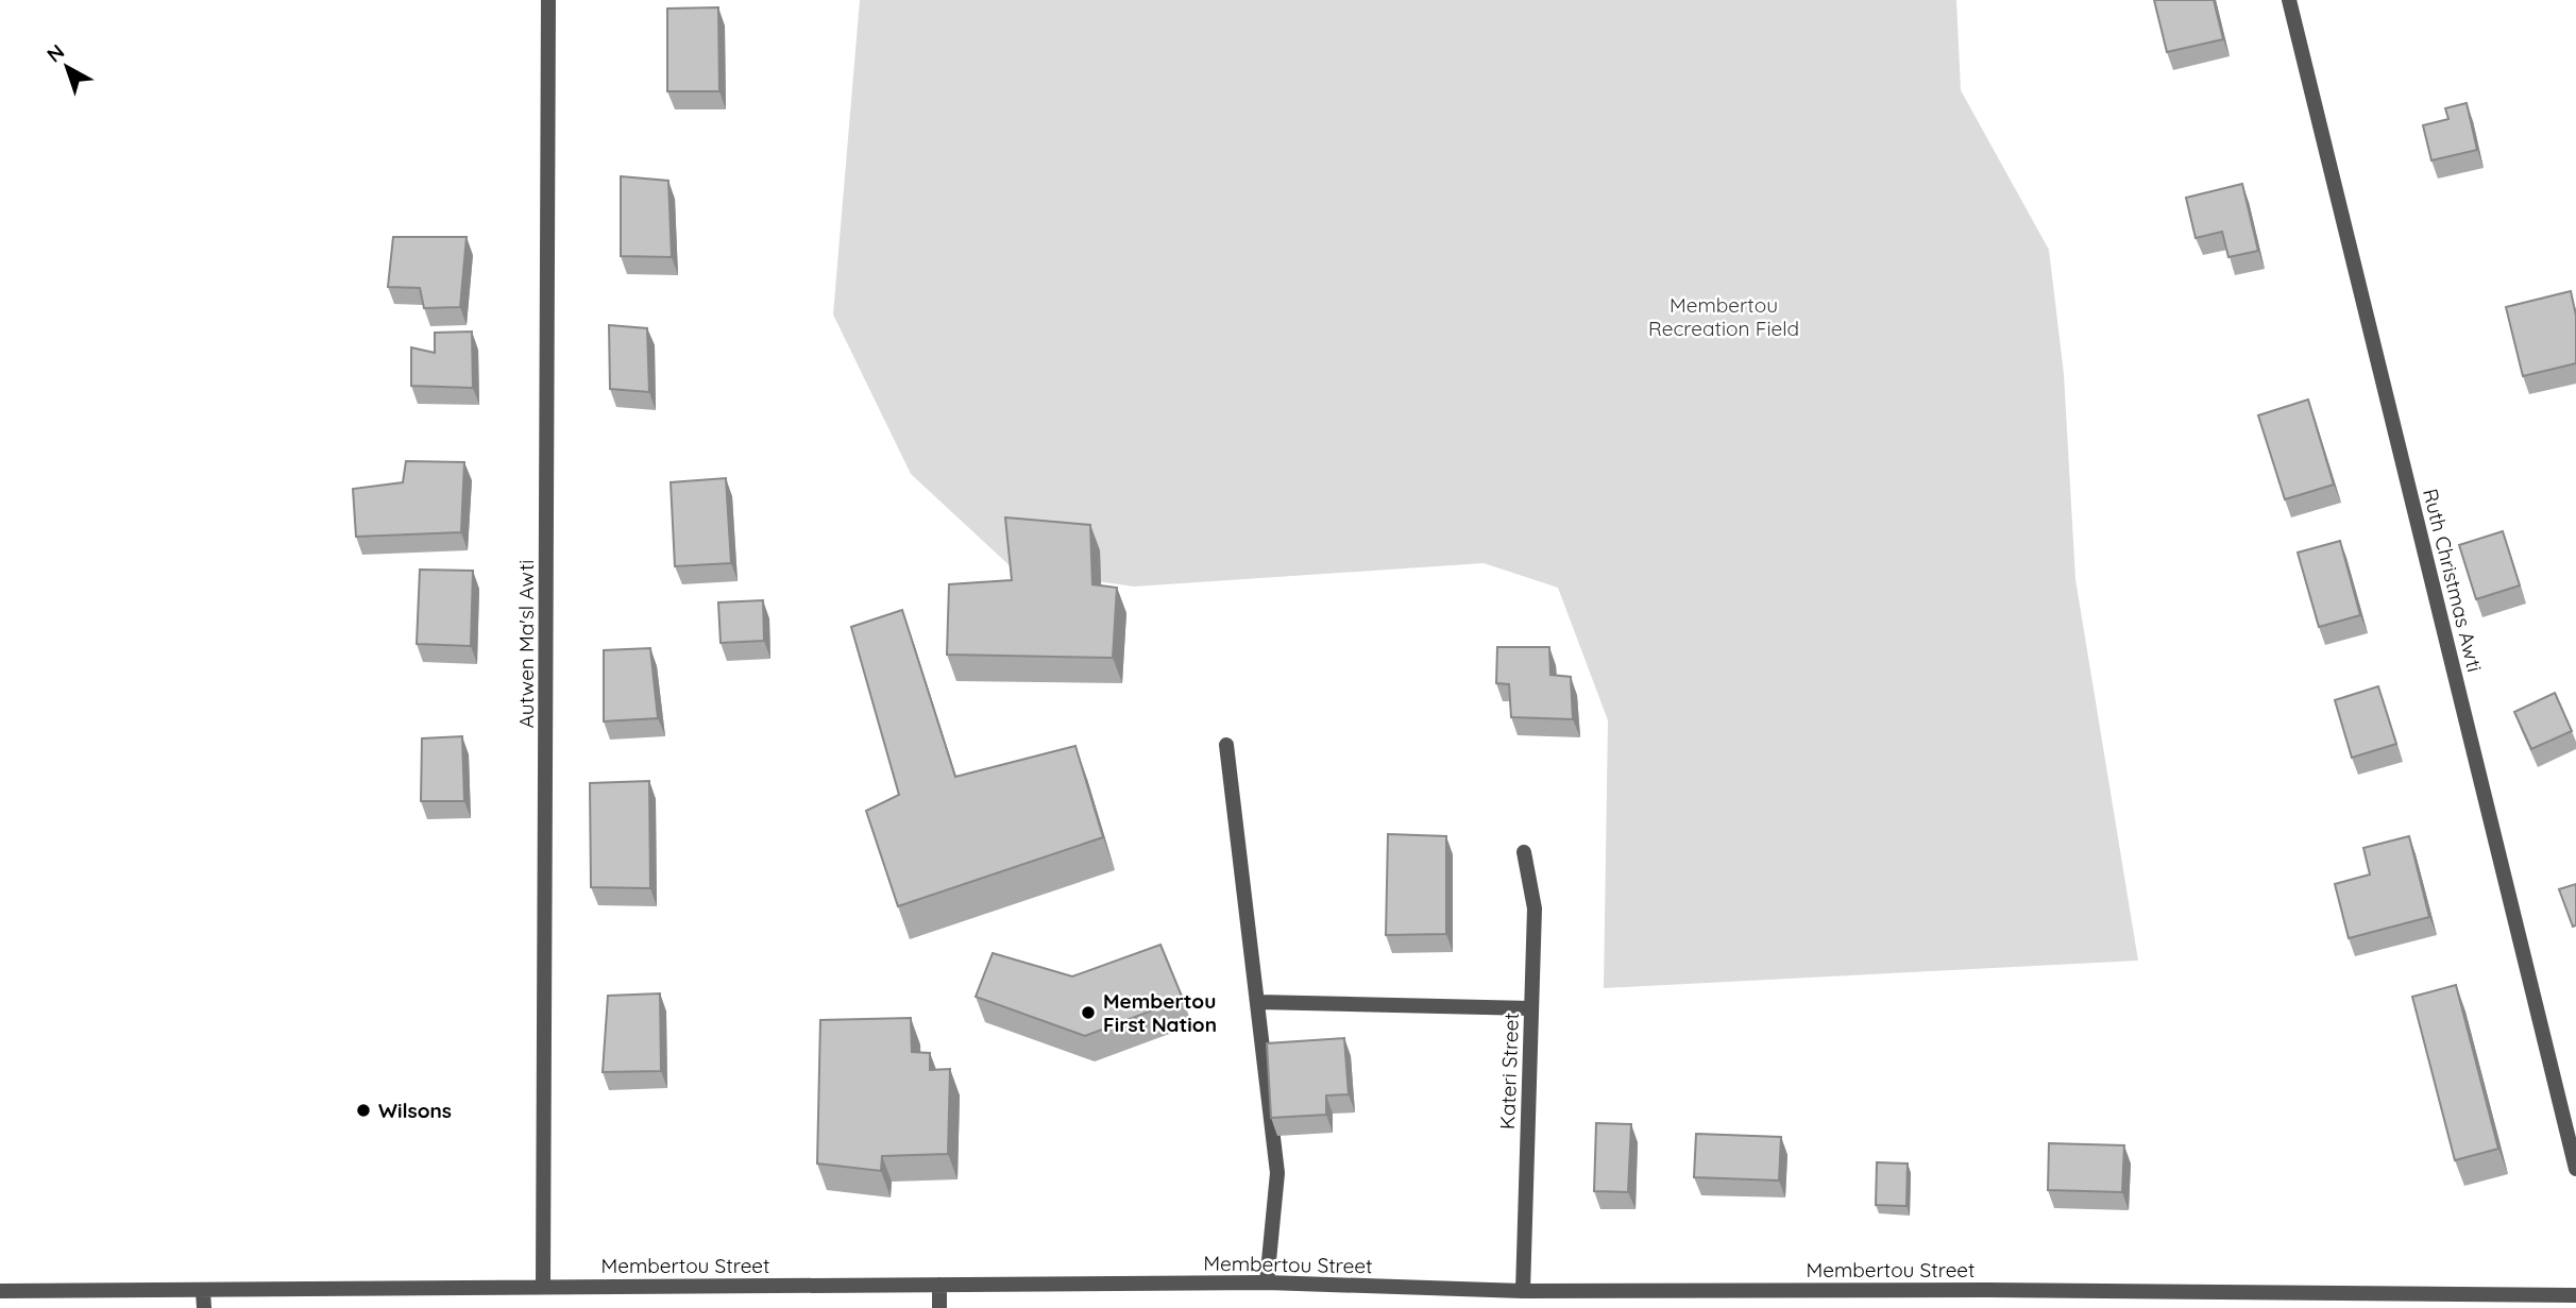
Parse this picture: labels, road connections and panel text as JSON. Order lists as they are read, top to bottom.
{
  "streets": {
    "street": [
      "Ruth Christmas Awti",
      "Autwen Ma'sl Awti",
      "Kateri Street",
      "Membertou Street"
    ]
  },
  "crossings": [
    ["Autwen Ma'sl Awti", "Membertou Street"],
    ["Kateri Street", "Membertou Street"]
  ],
  "parks": ["Membertou Recreation Field"],
  "places": ["Membertou First Nation", "Wilsons"],
  "north": "top left"
}
